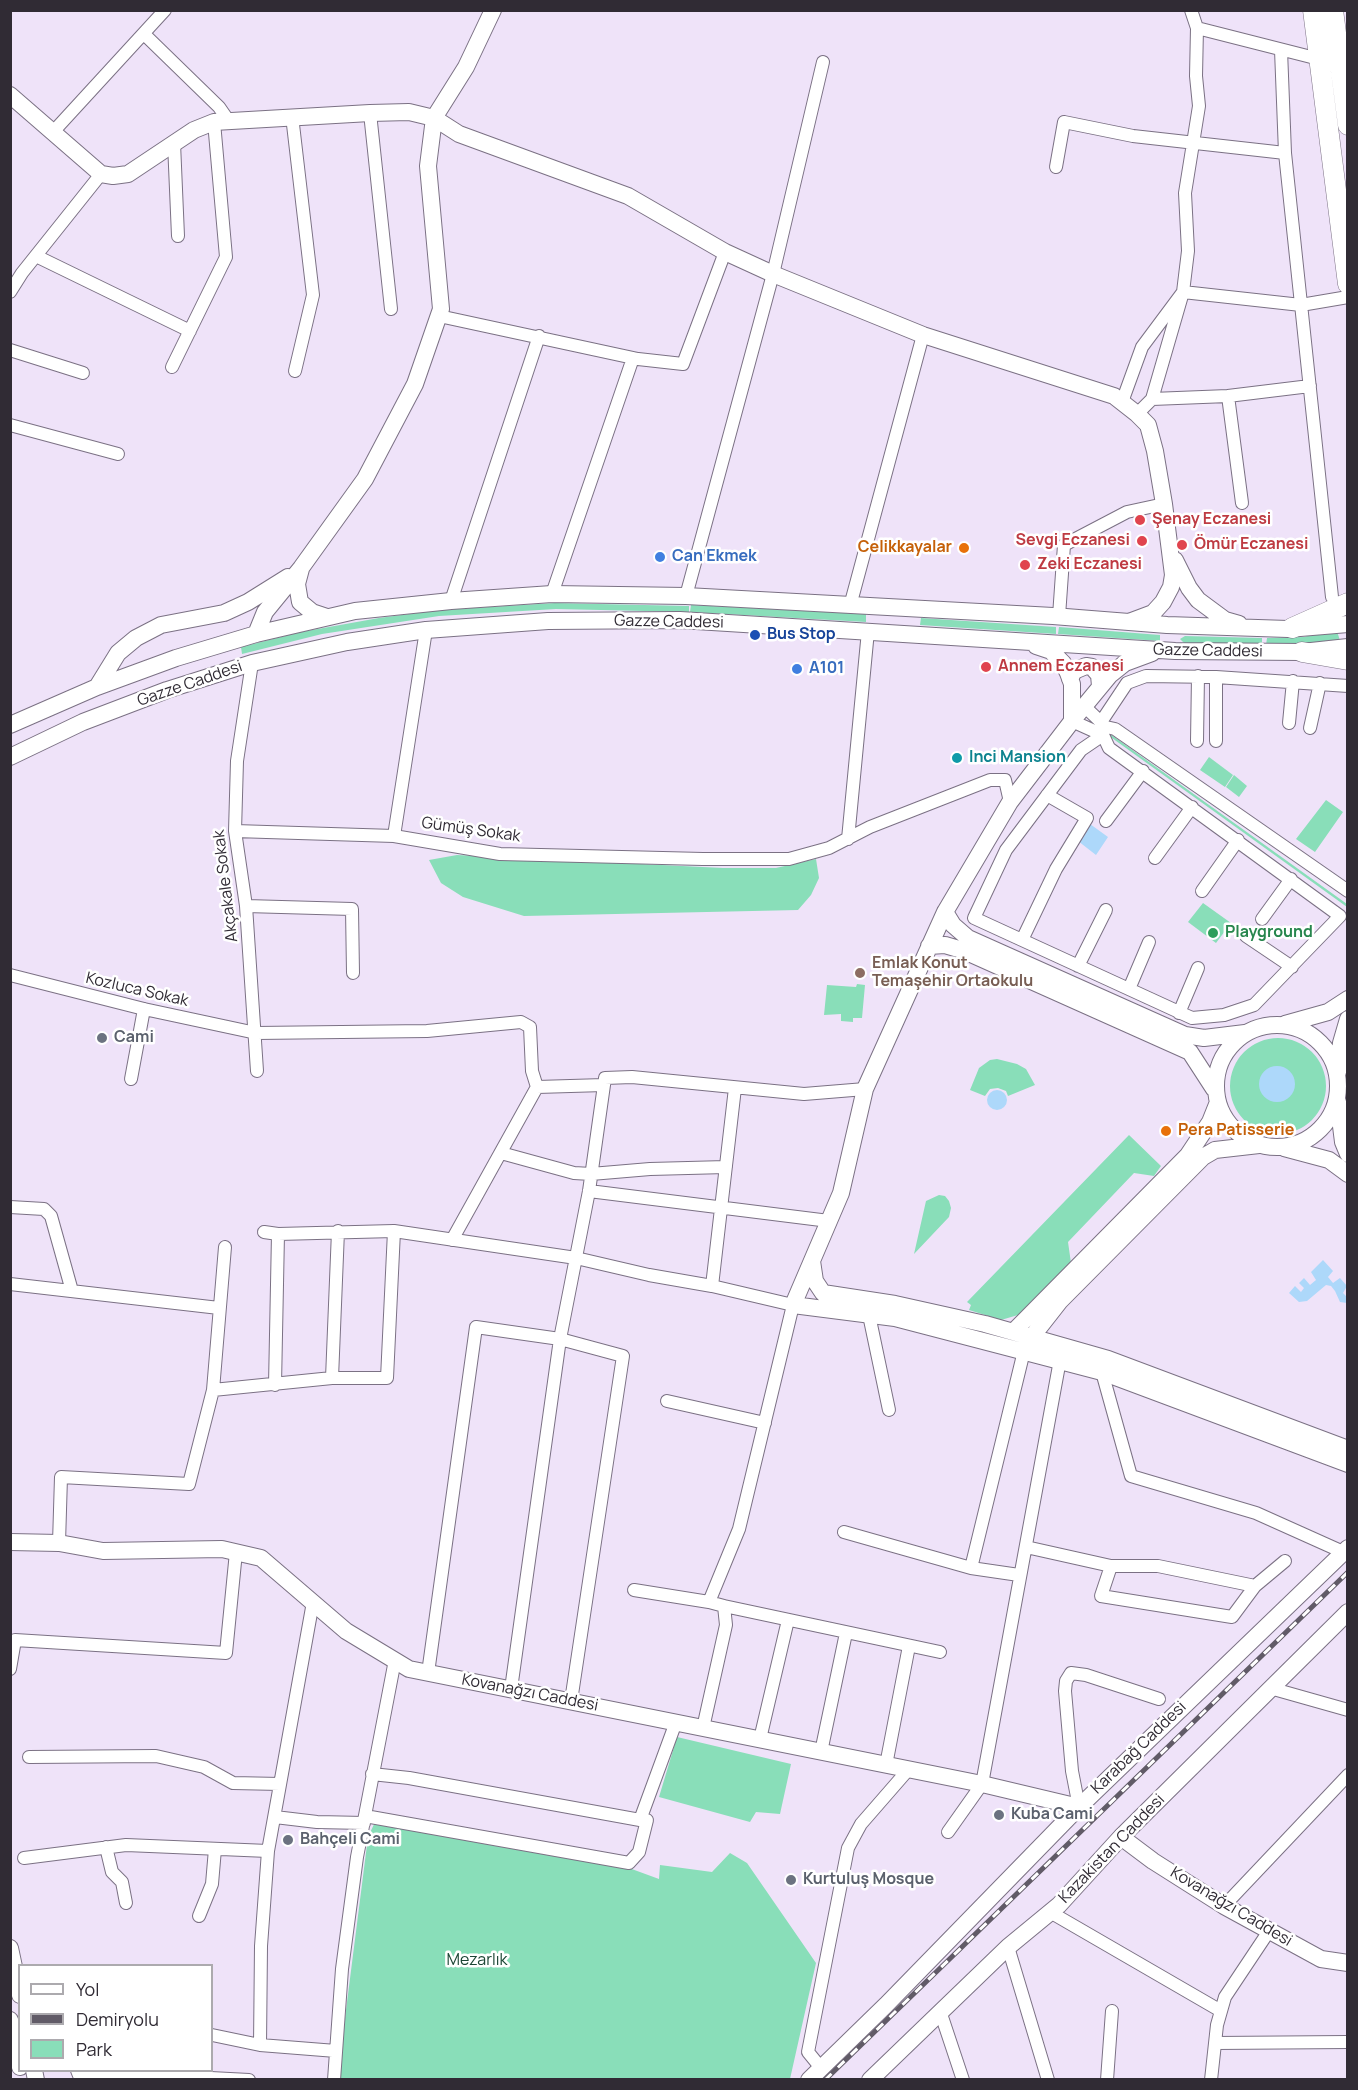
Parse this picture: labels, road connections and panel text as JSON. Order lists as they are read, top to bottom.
{
  "streets": {
    "main road": [
      "Gazze Caddesi",
      "Kovanağzı Caddesi",
      "Karabağ Caddesi",
      "Kazakistan Caddesi"
    ],
    "street": ["Gümüş Sokak", "Akçakale Sokak", "Kozluca Sokak"]
  },
  "crossings": [
    ["Gazze Caddesi", "Akçakale Sokak"],
    ["Gümüş Sokak", "Akçakale Sokak"],
    ["Akçakale Sokak", "Kozluca Sokak"],
    ["Kovanağzı Caddesi", "Karabağ Caddesi"],
    ["Kovanağzı Caddesi", "Kazakistan Caddesi"]
  ],
  "parks": ["Mezarlık"],
  "places": [
    "Şenay Eczanesi",
    "Sevgi Eczanesi",
    "Ömür Eczanesi",
    "Celikkayalar",
    "Can Ekmek",
    "Zeki Eczanesi",
    "Bus Stop",
    "Annem Eczanesi",
    "A101",
    "Inci Mansion",
    "Playground",
    "Emlak Konut Temaşehir Ortaokulu",
    "Cami",
    "Pera Patisserie",
    "Kuba Cami",
    "Bahçeli Cami",
    "Kurtuluş Mosque"
  ],
  "legend": ["Yol", "Demiryolu", "Park"]
}
